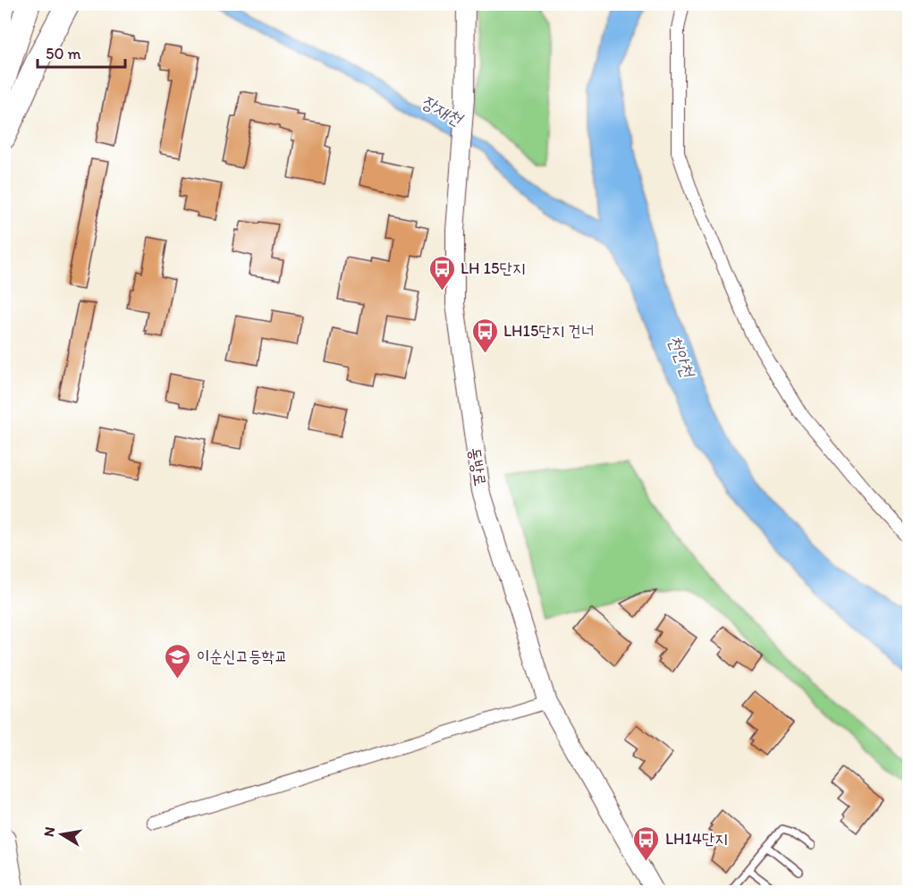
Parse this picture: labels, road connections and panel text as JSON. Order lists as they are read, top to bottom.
{
  "streets": {
    "street": ["동방로"]
  },
  "water": ["장재천", "천안천"],
  "places": {
    "bus stop": ["LH 15단지", "LH15단지 건너", "LH14단지"],
    "school or university": ["이순신고등학교"]
  },
  "scale_bar": "50 m",
  "north": "left"
}
